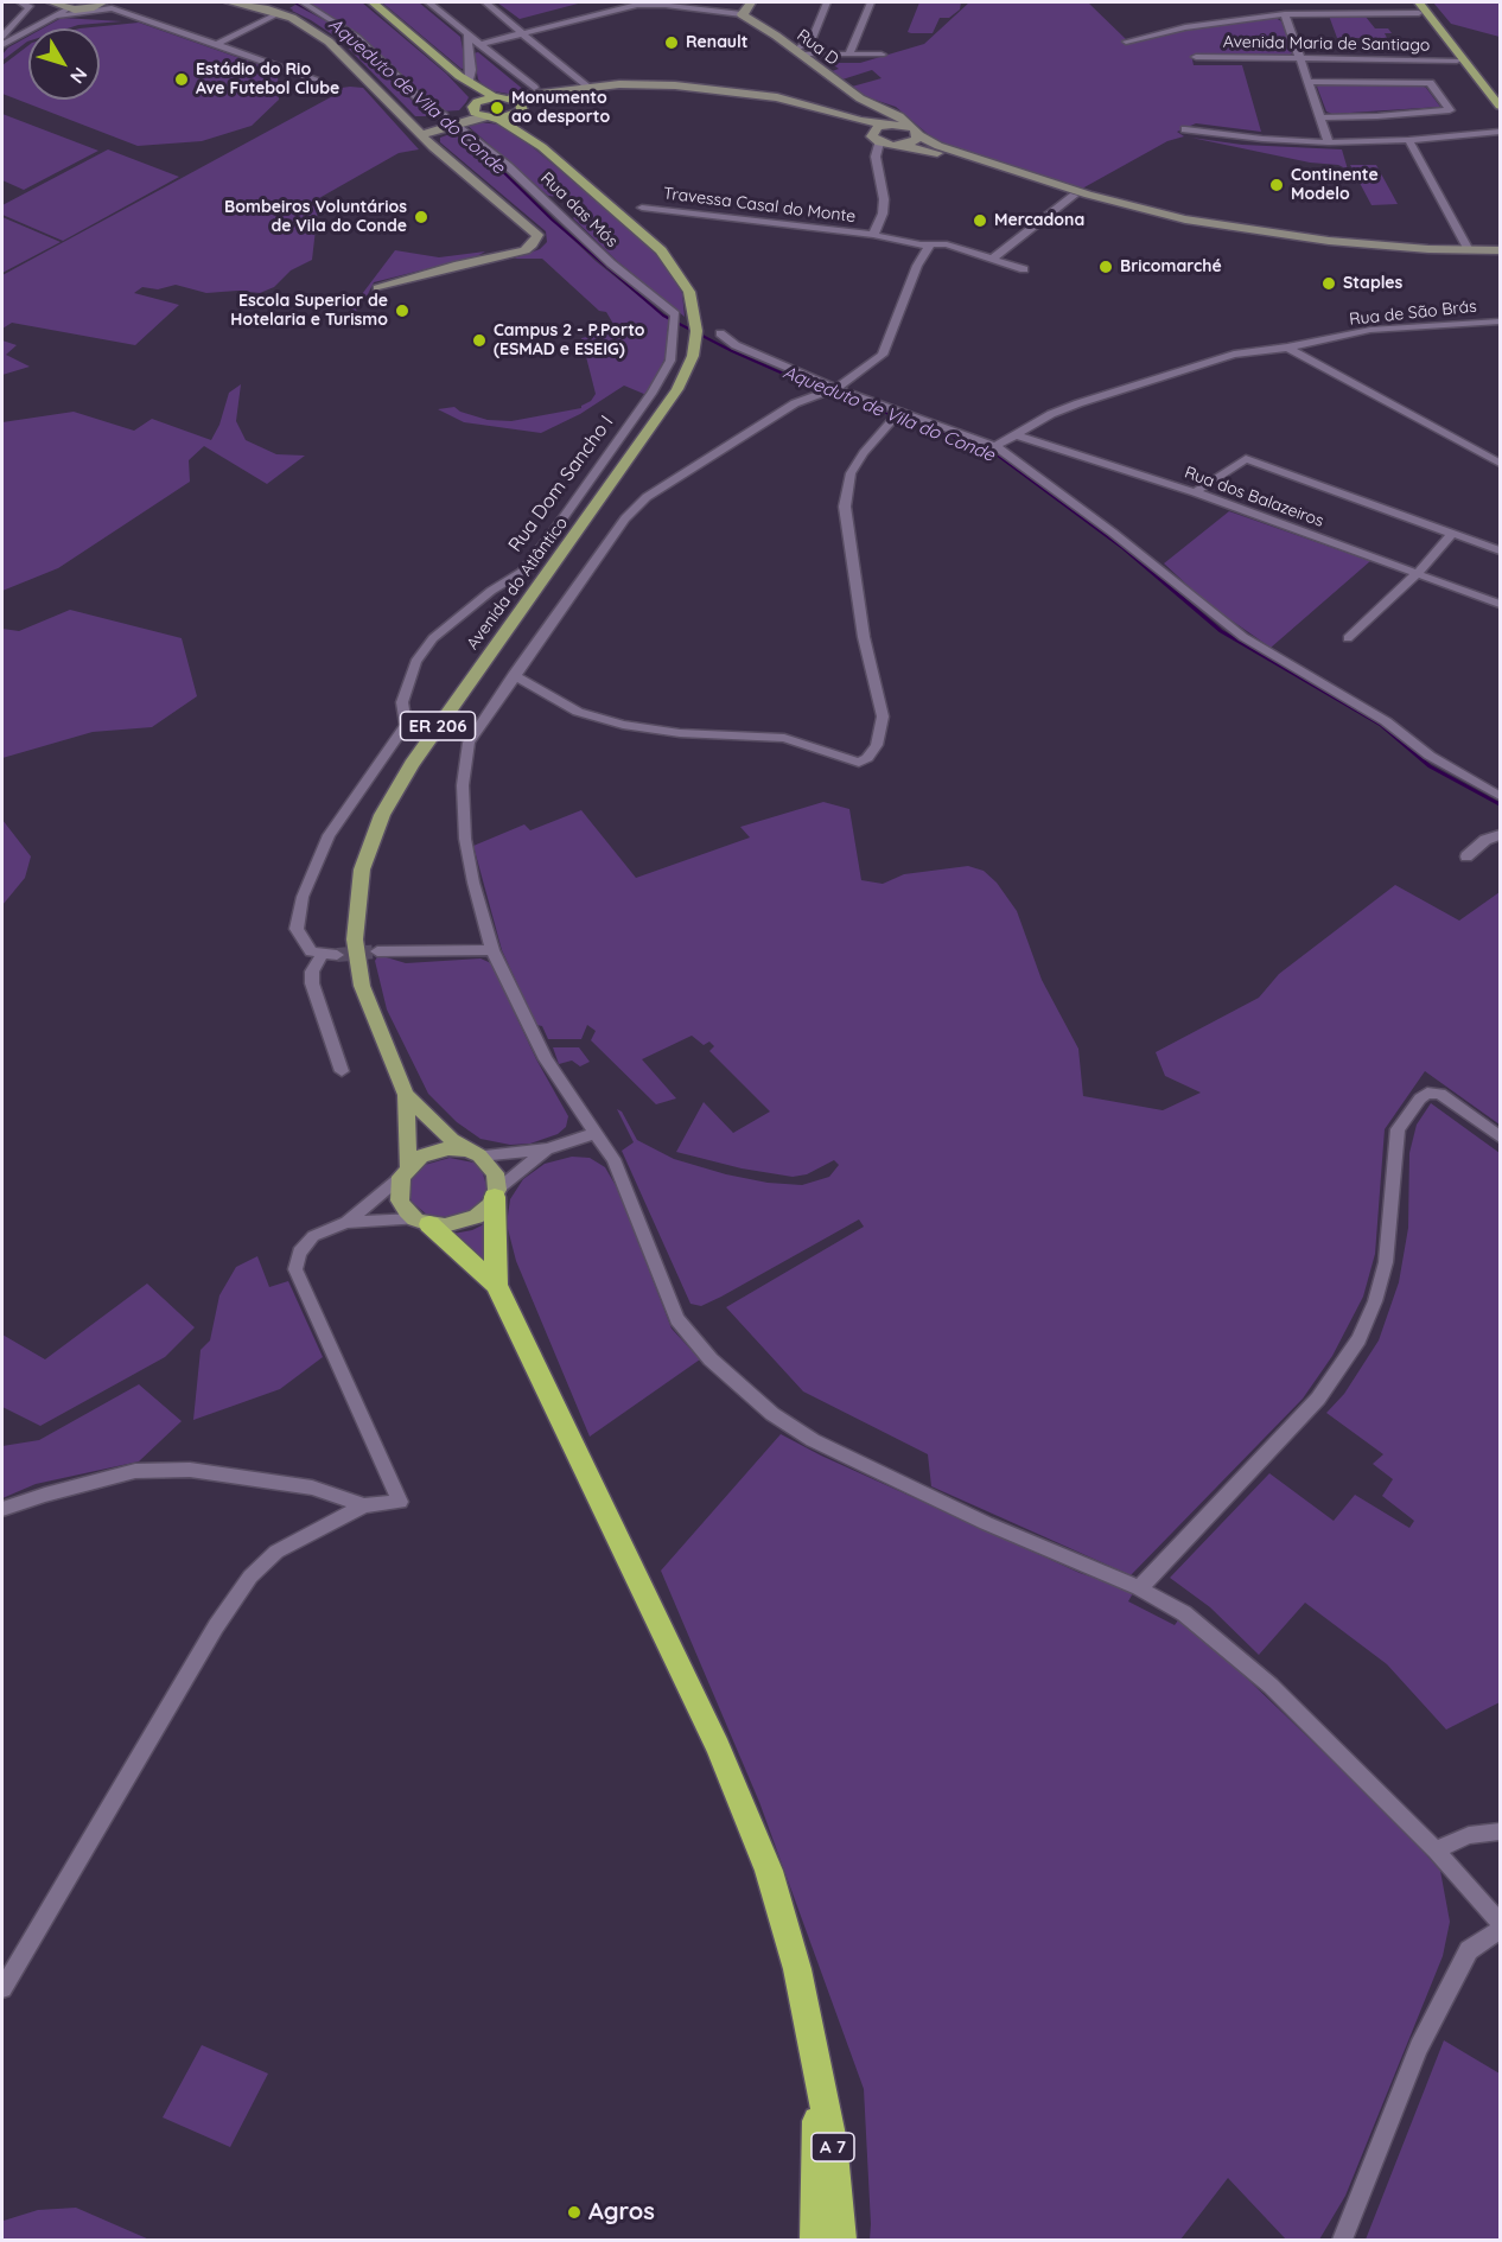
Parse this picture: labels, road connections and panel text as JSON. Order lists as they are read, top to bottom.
{
  "streets": {
    "highway": ["A 7"],
    "main road": ["Rua D", "Avenida do Atlântico", "ER 206"],
    "street": [
      "Avenida Maria de Santiago",
      "Travessa Casal do Monte",
      "Rua das Mós",
      "Rua de São Brás",
      "Rua Dom Sancho I",
      "Rua dos Balazeiros"
    ]
  },
  "crossings": [
    ["Rua das Mós", "Rua Dom Sancho I"],
    ["Rua de São Brás", "Rua dos Balazeiros"],
    ["Avenida do Atlântico", "ER 206"]
  ],
  "water": ["Aqueduto de Vila do Conde"],
  "places": [
    "Renault",
    "Estádio do Rio Ave Futebol Clube",
    "Monumento ao desporto",
    "Continente Modelo",
    "Bombeiros Voluntários de Vila do Conde",
    "Mercadona",
    "Bricomarché",
    "Staples",
    "Escola Superior de Hotelaria e Turismo",
    "Campus 2 - P.Porto (ESMAD e ESEIG)",
    "Agros"
  ],
  "north": "bottom right"
}
